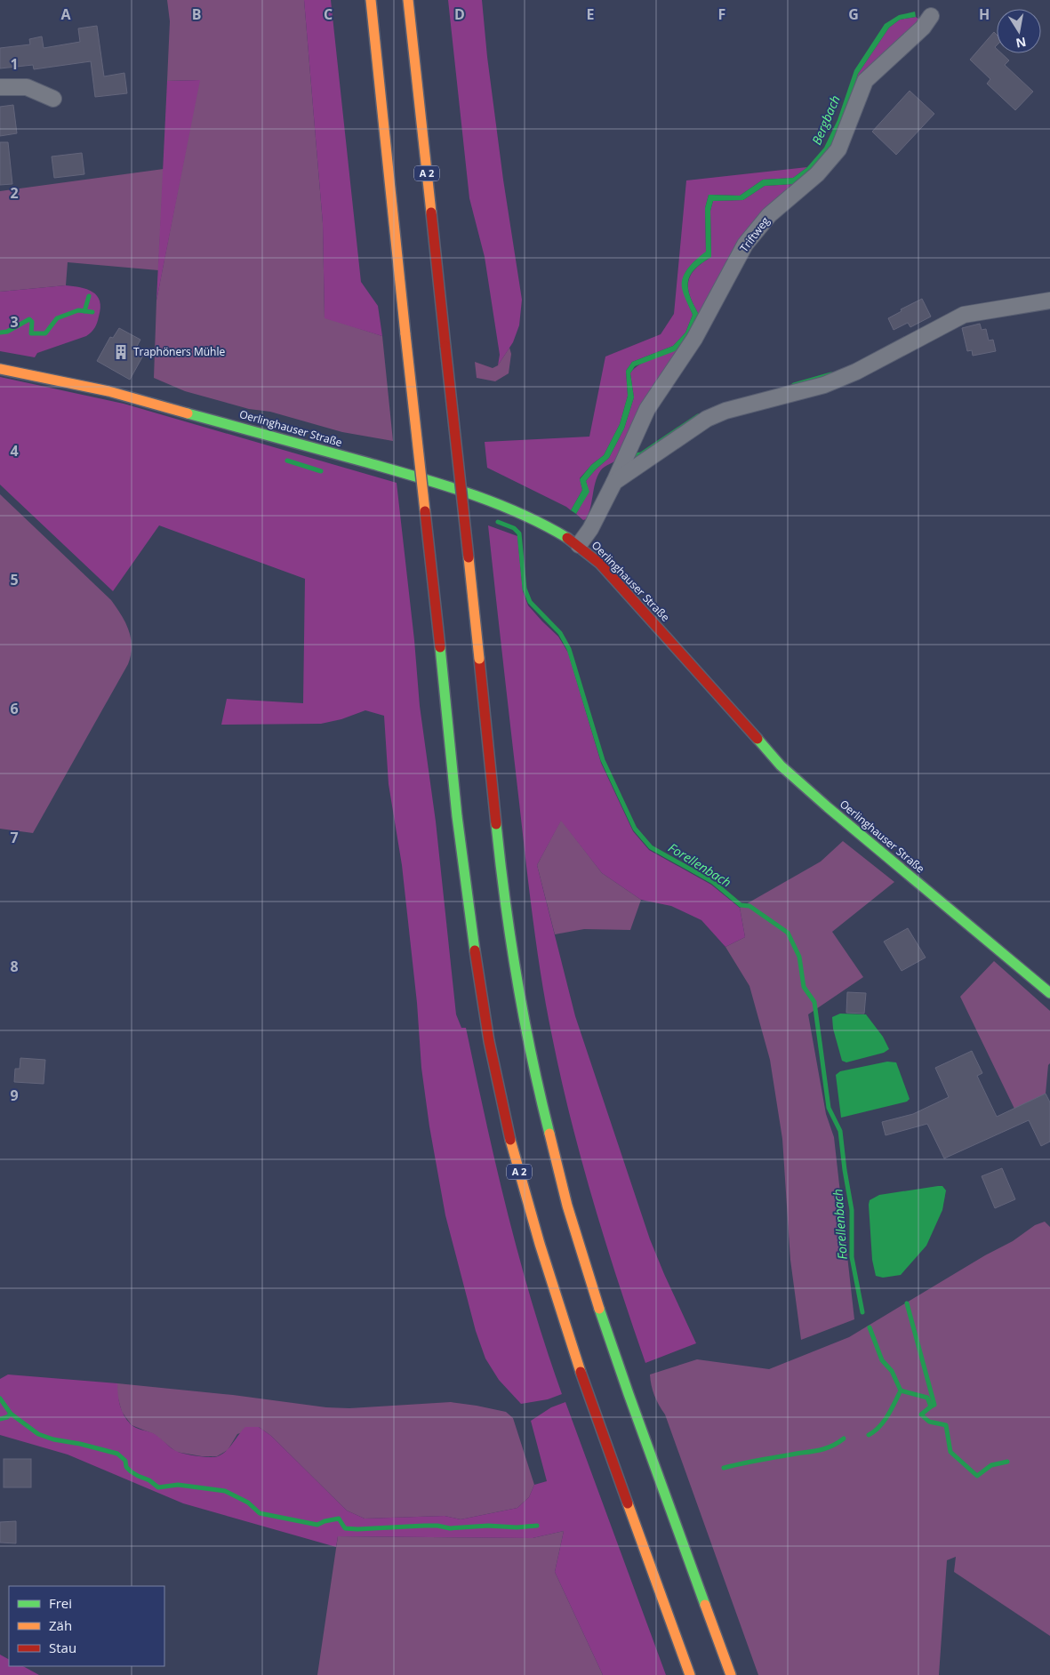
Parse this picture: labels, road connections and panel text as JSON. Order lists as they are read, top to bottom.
{
  "streets": {
    "main road": ["A 2", "Oerlinghauser Straße"],
    "street": ["Triftweg"]
  },
  "crossings": [
    ["Triftweg", "Oerlinghauser Straße"]
  ],
  "water": ["Bergbach", "Forellenbach"],
  "places": {
    "building": ["Traphöners Mühle"]
  },
  "legend": ["Frei", "Zäh", "Stau"],
  "north": "bottom",
  "grid": {
    "columns": [
      "A",
      "B",
      "C",
      "D",
      "E",
      "F",
      "G",
      "H"
    ],
    "rows": [
      "1",
      "2",
      "3",
      "4",
      "5",
      "6",
      "7",
      "8",
      "9"
    ]
  }
}
